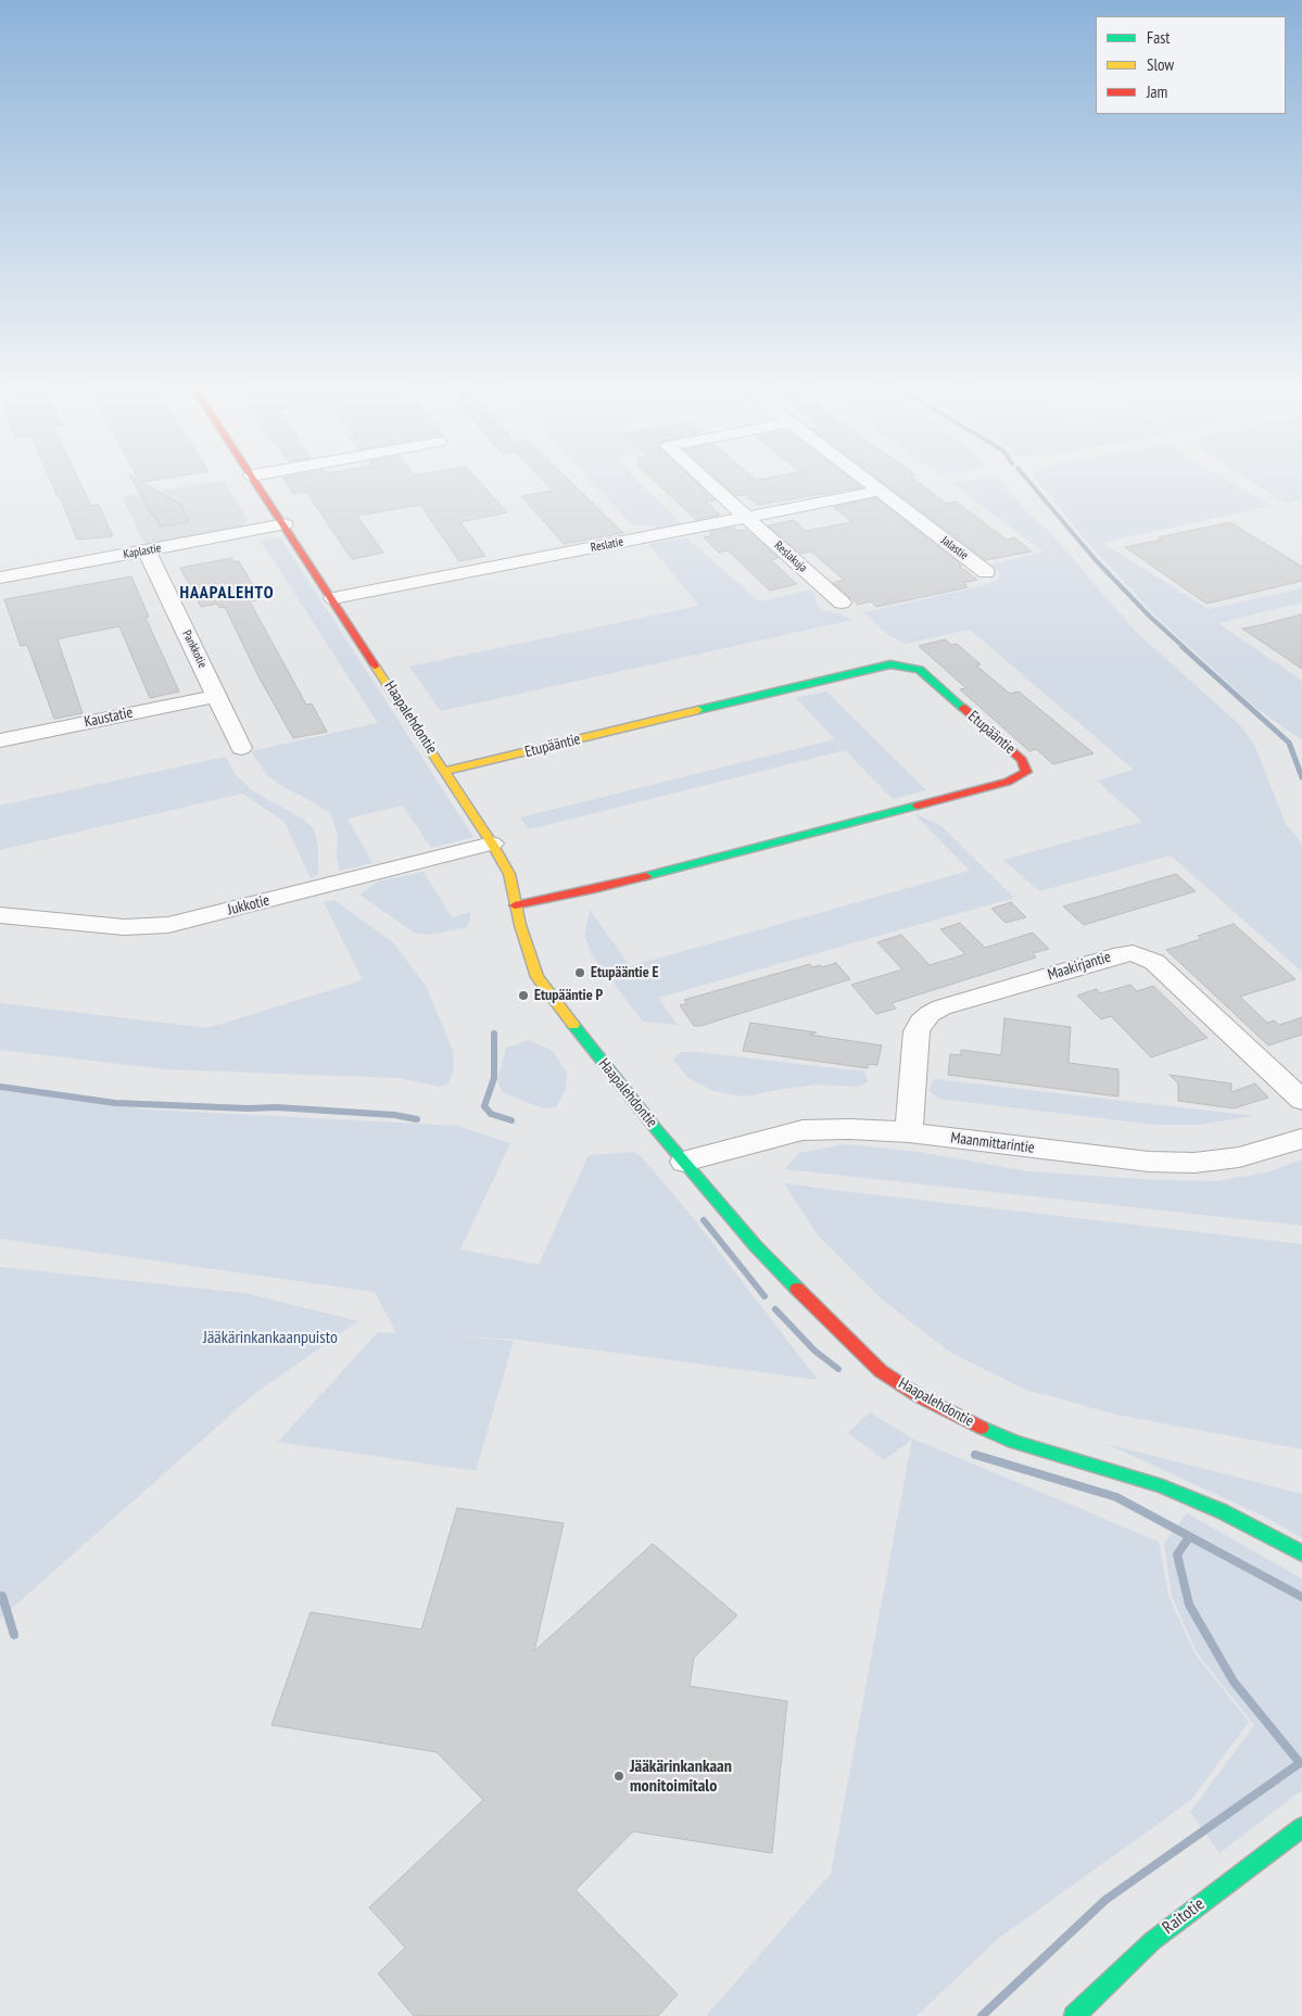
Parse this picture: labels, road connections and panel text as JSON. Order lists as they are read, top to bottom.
{
  "streets": {
    "street": [
      "Reslatie",
      "Jalastie",
      "Kaplastie",
      "Reslakuja",
      "Pankkotie",
      "Kaustatie",
      "Haapalehdontie",
      "Etupääntie",
      "Jukkotie",
      "Maakirjantie",
      "Maanmittarintie",
      "Raitotie"
    ]
  },
  "crossings": [
    ["Reslatie", "Jalastie"],
    ["Reslatie", "Reslakuja"],
    ["Reslatie", "Haapalehdontie"],
    ["Kaplastie", "Pankkotie"],
    ["Kaplastie", "Haapalehdontie"],
    ["Pankkotie", "Kaustatie"],
    ["Haapalehdontie", "Etupääntie"],
    ["Haapalehdontie", "Jukkotie"],
    ["Haapalehdontie", "Maanmittarintie"],
    ["Maakirjantie", "Maanmittarintie"]
  ],
  "districts": ["HAAPALEHTO"],
  "parks": ["Jääkärinkankaanpuisto"],
  "places": ["Etupääntie E", "Etupääntie P", "Jääkärinkankaan monitoimitalo"],
  "legend": ["Fast", "Slow", "Jam"]
}
